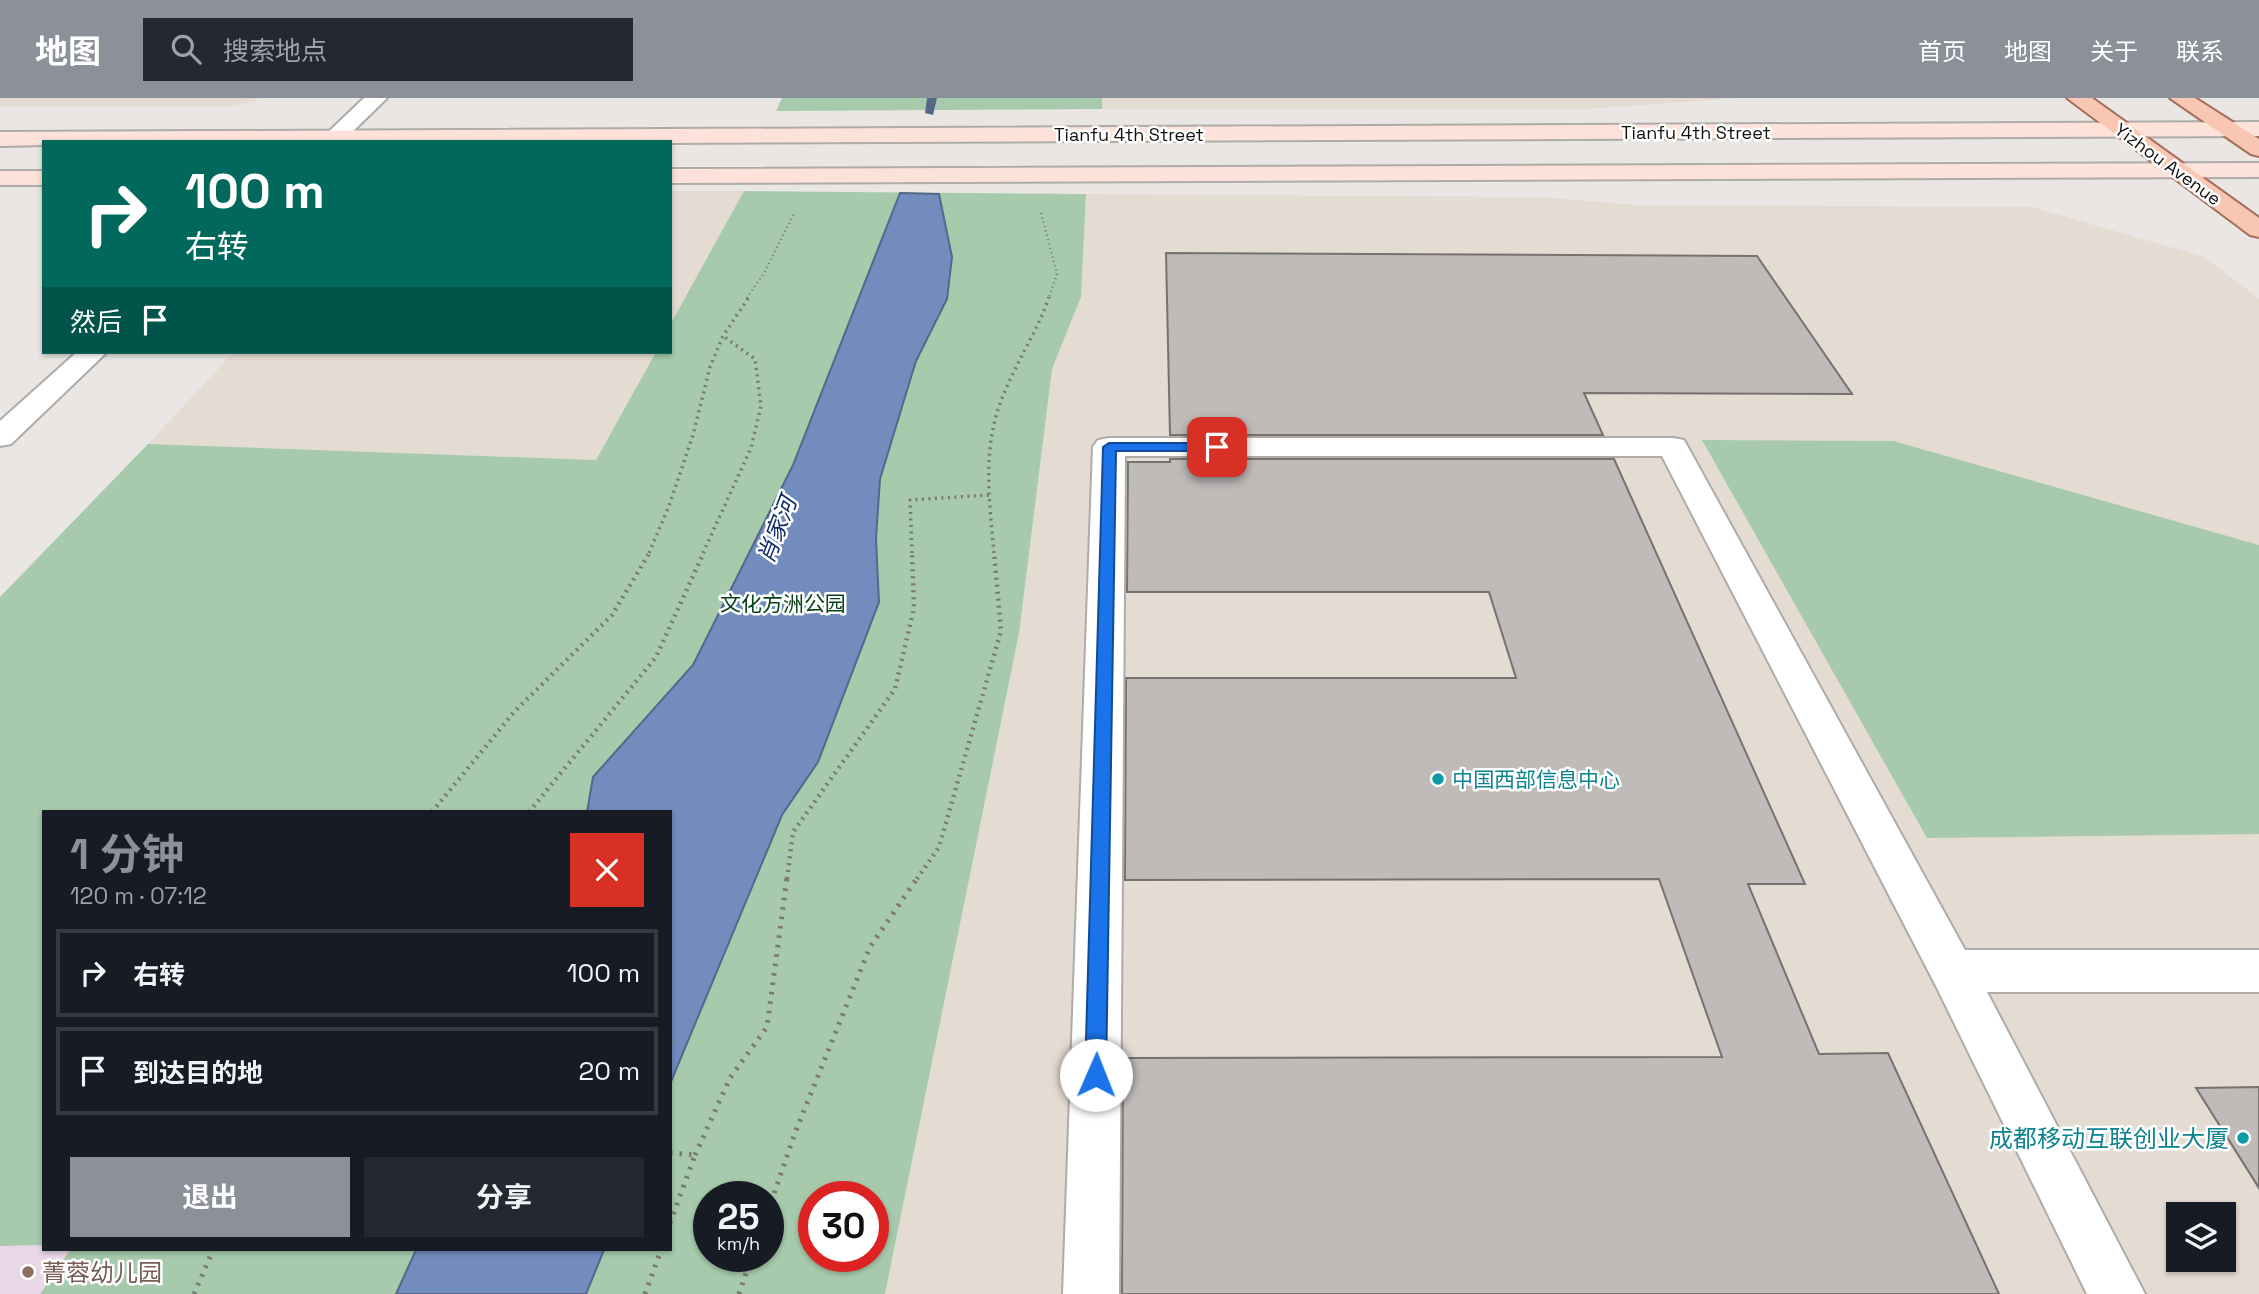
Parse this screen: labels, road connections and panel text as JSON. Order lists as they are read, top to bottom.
{
  "streets": {
    "main road": ["Tianfu 4th Street", "Yizhou Avenue"]
  },
  "crossings": [
    ["Tianfu 4th Street", "Yizhou Avenue"]
  ],
  "water": ["肖家河"],
  "parks": ["文化方洲公园"],
  "places": ["中国西部信息中心", "成都移动互联创业大厦", "菁蓉幼儿园"],
  "page": {
    "header": "地图",
    "search": "搜索地点",
    "nav": [
      "首页",
      "地图",
      "关于",
      "联系"
    ],
    "turn": ["100 m", "右转"],
    "then": "然后",
    "heading": ["1 分钟", "120 m · 07:12"],
    "list": [
      {
        "name": "右转",
        "value": "100 m"
      },
      {
        "name": "到达目的地",
        "value": "20 m"
      }
    ],
    "buttons": ["退出", "分享"],
    "speed": "25 km/h",
    "limit": "30"
  }
}
